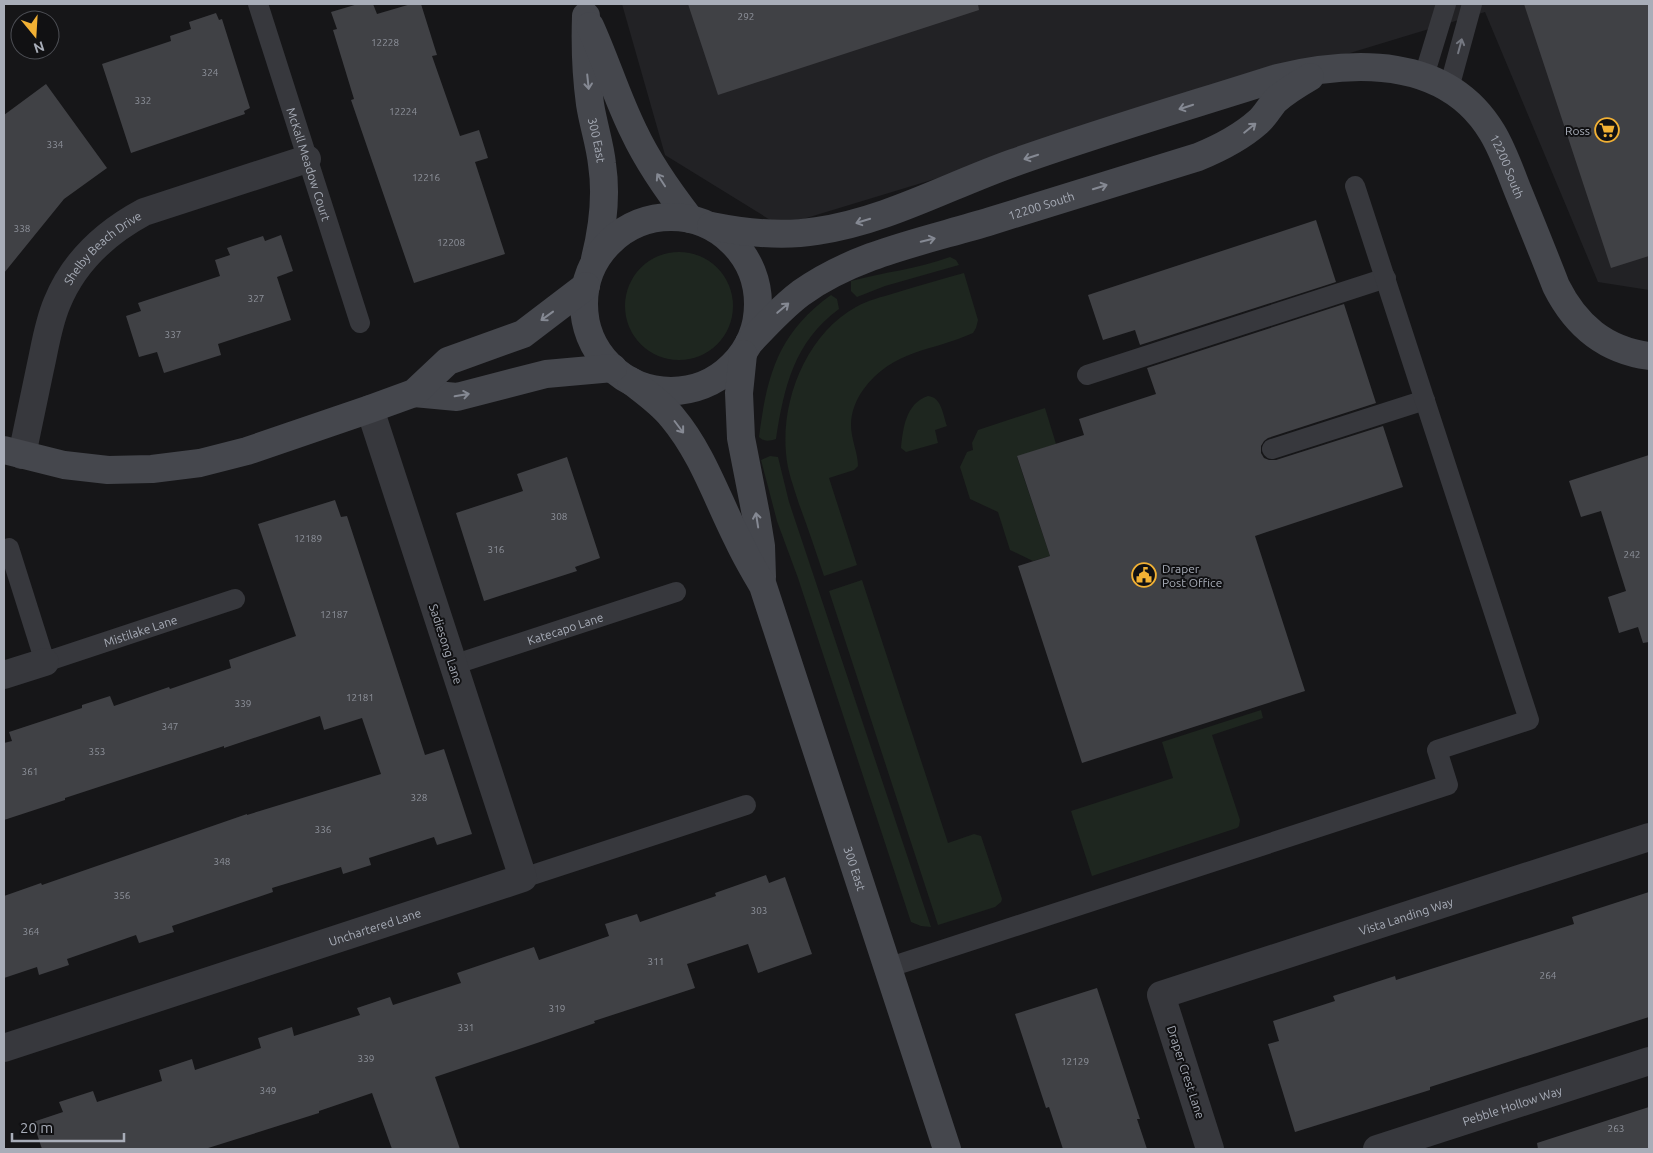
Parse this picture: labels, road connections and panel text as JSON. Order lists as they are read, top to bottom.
{
  "streets": {
    "street": [
      "300 East",
      "12200 South",
      "Shelby Beach Drive",
      "Mistilake Lane",
      "Sadiesong Lane",
      "Vista Landing Way",
      "Unchartered Lane",
      "Draper Crest Lane",
      "Pebble Hollow Way"
    ],
    "lane": ["McKall Meadow Court", "Katecapo Lane"]
  },
  "crossings": [
    ["300 East", "12200 South"],
    ["McKall Meadow Court", "Shelby Beach Drive"],
    ["Katecapo Lane", "Sadiesong Lane"],
    ["Sadiesong Lane", "Unchartered Lane"],
    ["Vista Landing Way", "Draper Crest Lane"]
  ],
  "places": {
    "supermarket": ["Ross"],
    "public building": ["Draper Post Office"]
  },
  "house_numbers": [
    "292",
    "12228",
    "324",
    "332",
    "12224",
    "334",
    "12216",
    "338",
    "12208",
    "327",
    "337",
    "308",
    "12189",
    "316",
    "242",
    "12187",
    "12181",
    "339",
    "347",
    "353",
    "361",
    "328",
    "336",
    "348",
    "356",
    "303",
    "364",
    "311",
    "264",
    "319",
    "331",
    "339",
    "12129",
    "349",
    "263"
  ],
  "scale_bar": "20 m",
  "north": "bottom"
}
